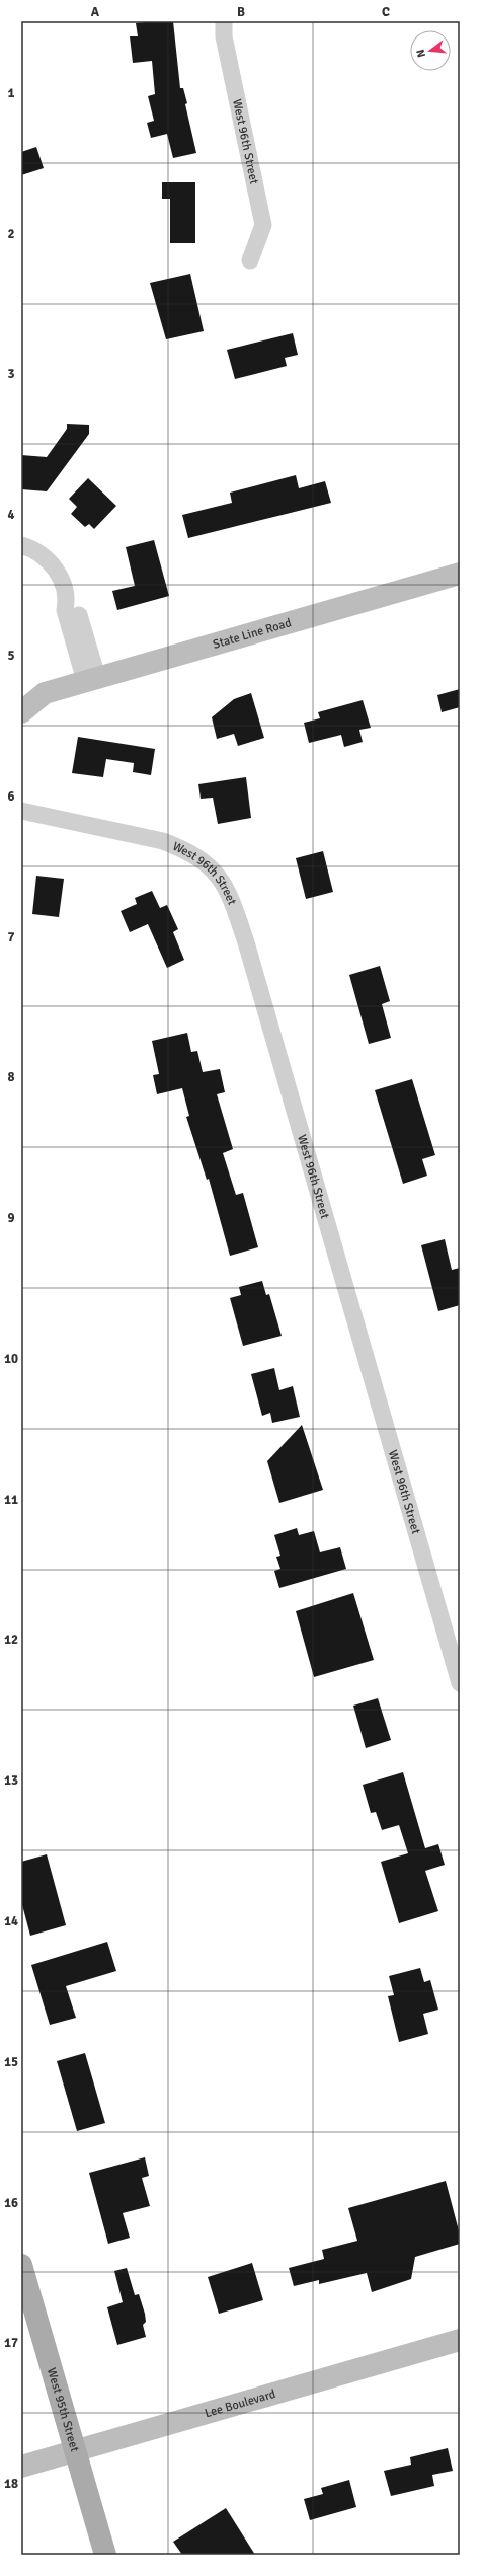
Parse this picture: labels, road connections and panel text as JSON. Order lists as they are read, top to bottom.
{
  "streets": {
    "main road": ["State Line Road", "Lee Boulevard", "West 95th Street"],
    "street": ["West 96th Street"]
  },
  "crossings": [
    ["Lee Boulevard", "West 95th Street"]
  ],
  "north": "left",
  "grid": {
    "columns": ["A", "B", "C"],
    "rows": [
      "1",
      "2",
      "3",
      "4",
      "5",
      "6",
      "7",
      "8",
      "9",
      "10",
      "11",
      "12",
      "13",
      "14",
      "15",
      "16",
      "17",
      "18"
    ]
  }
}
